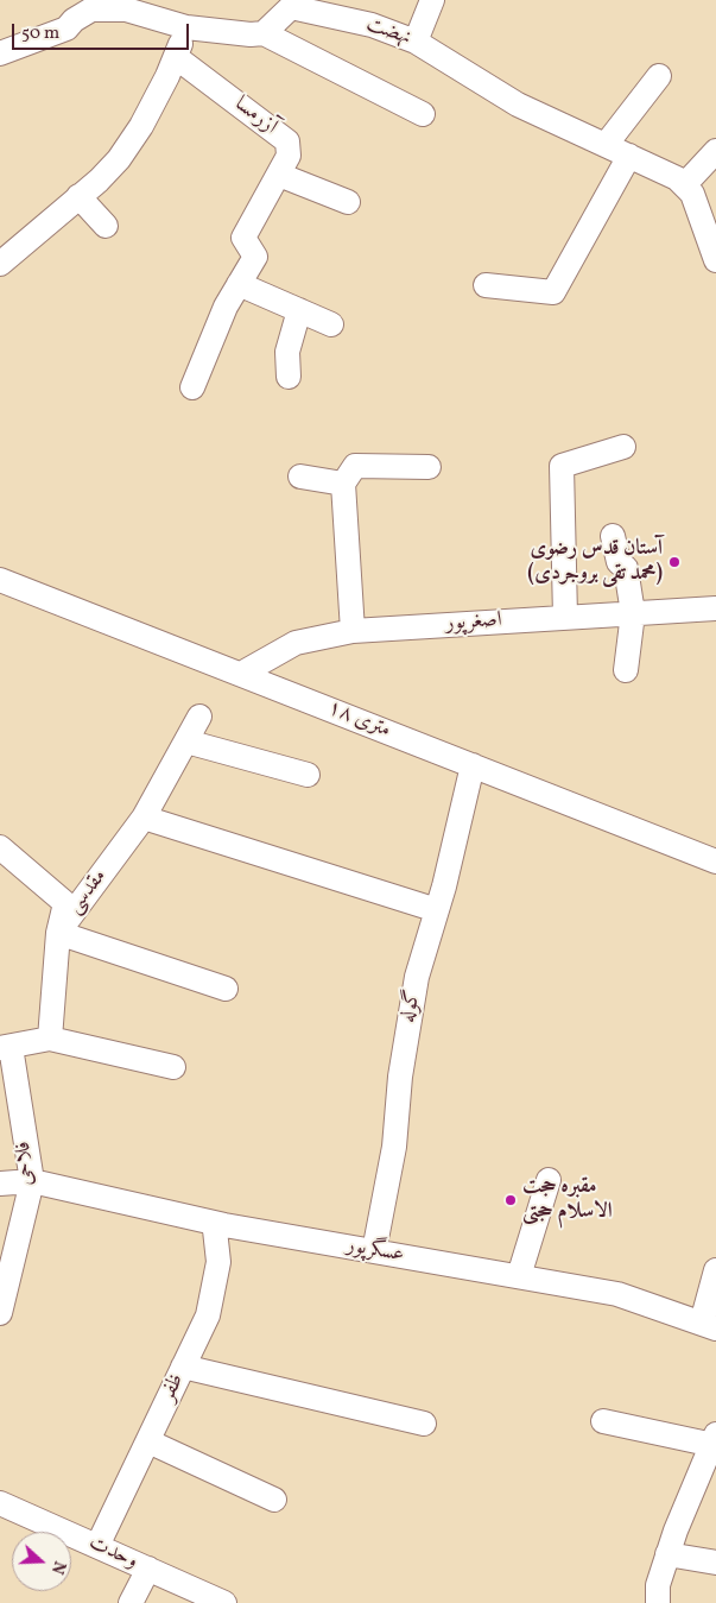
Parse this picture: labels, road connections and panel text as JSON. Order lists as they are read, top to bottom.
{
  "streets": {
    "street": [
      "نهضت",
      "آزرمسا",
      "اصغرپور",
      "۱۸ متری",
      "مقدسی",
      "گوله",
      "فلاحی",
      "عسگرپور",
      "ظفر",
      "وحدت"
    ]
  },
  "crossings": [
    ["اصغرپور", "۱۸ متری"],
    ["۱۸ متری", "گوله"],
    ["گوله", "عسگرپور"],
    ["فلاحی", "عسگرپور"],
    ["عسگرپور", "ظفر"],
    ["ظفر", "وحدت"]
  ],
  "places": ["آستان قدس رضوی (محمد تقی بروجردی)", "مقبره حجت الاسلام حجتی"],
  "scale_bar": "50 m",
  "north": "right"
}
